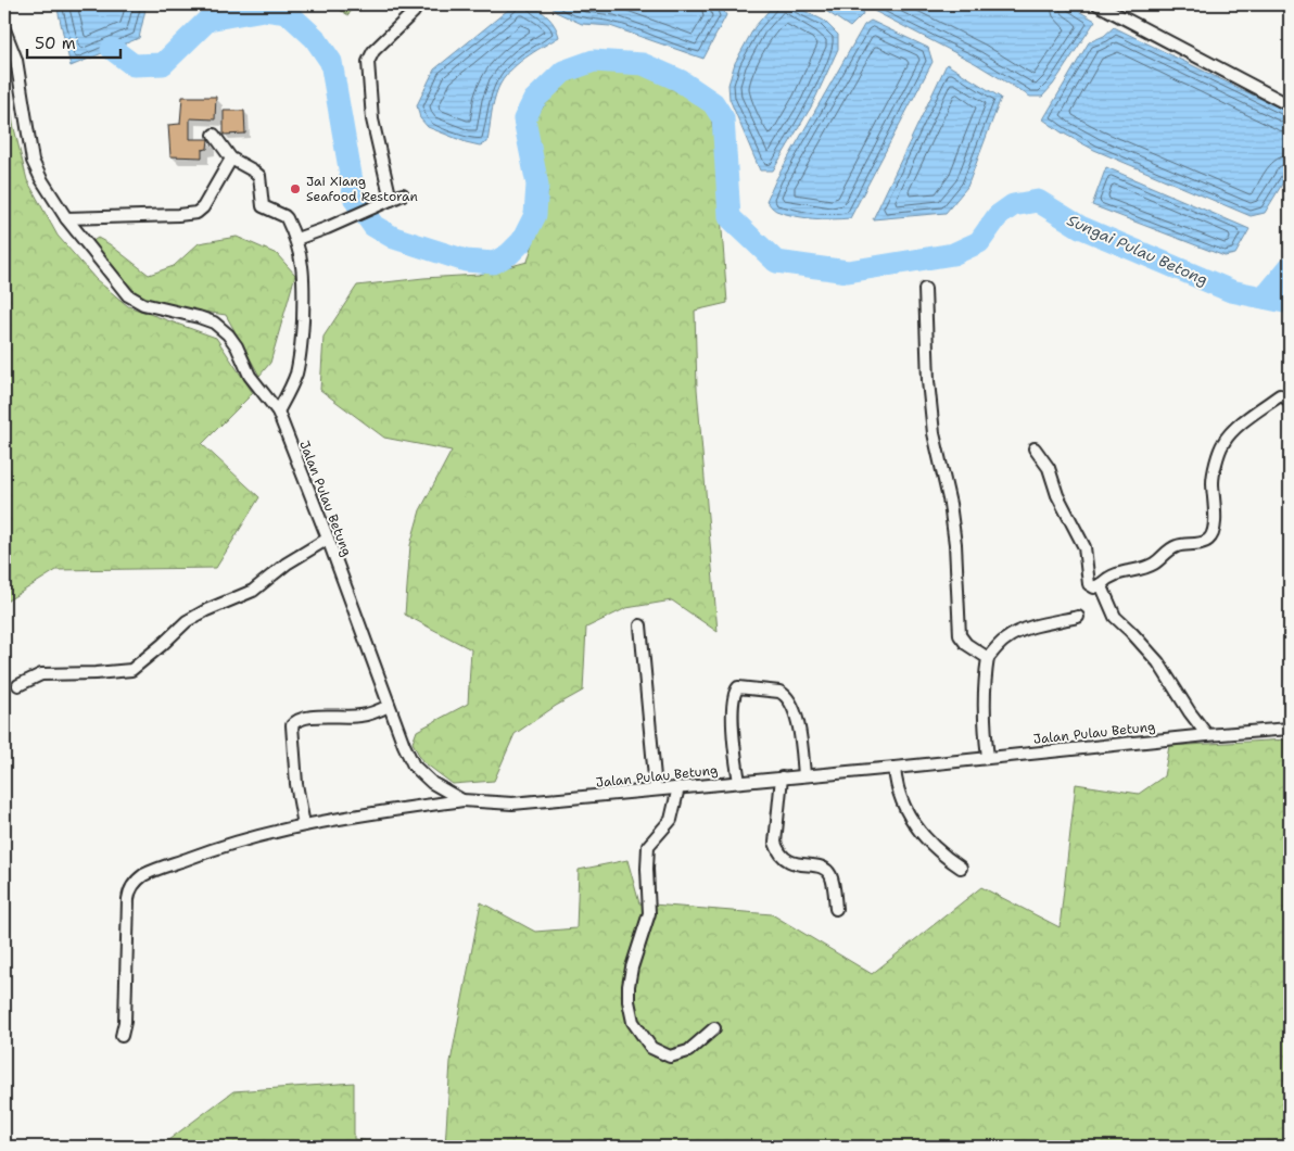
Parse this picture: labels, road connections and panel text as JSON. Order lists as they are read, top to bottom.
{
  "streets": {
    "street": ["Jalan Pulau Betung"]
  },
  "water": ["Sungai Pulau Betong"],
  "places": ["Jai Xiang Seafood Restoran"],
  "scale_bar": "50 m"
}
